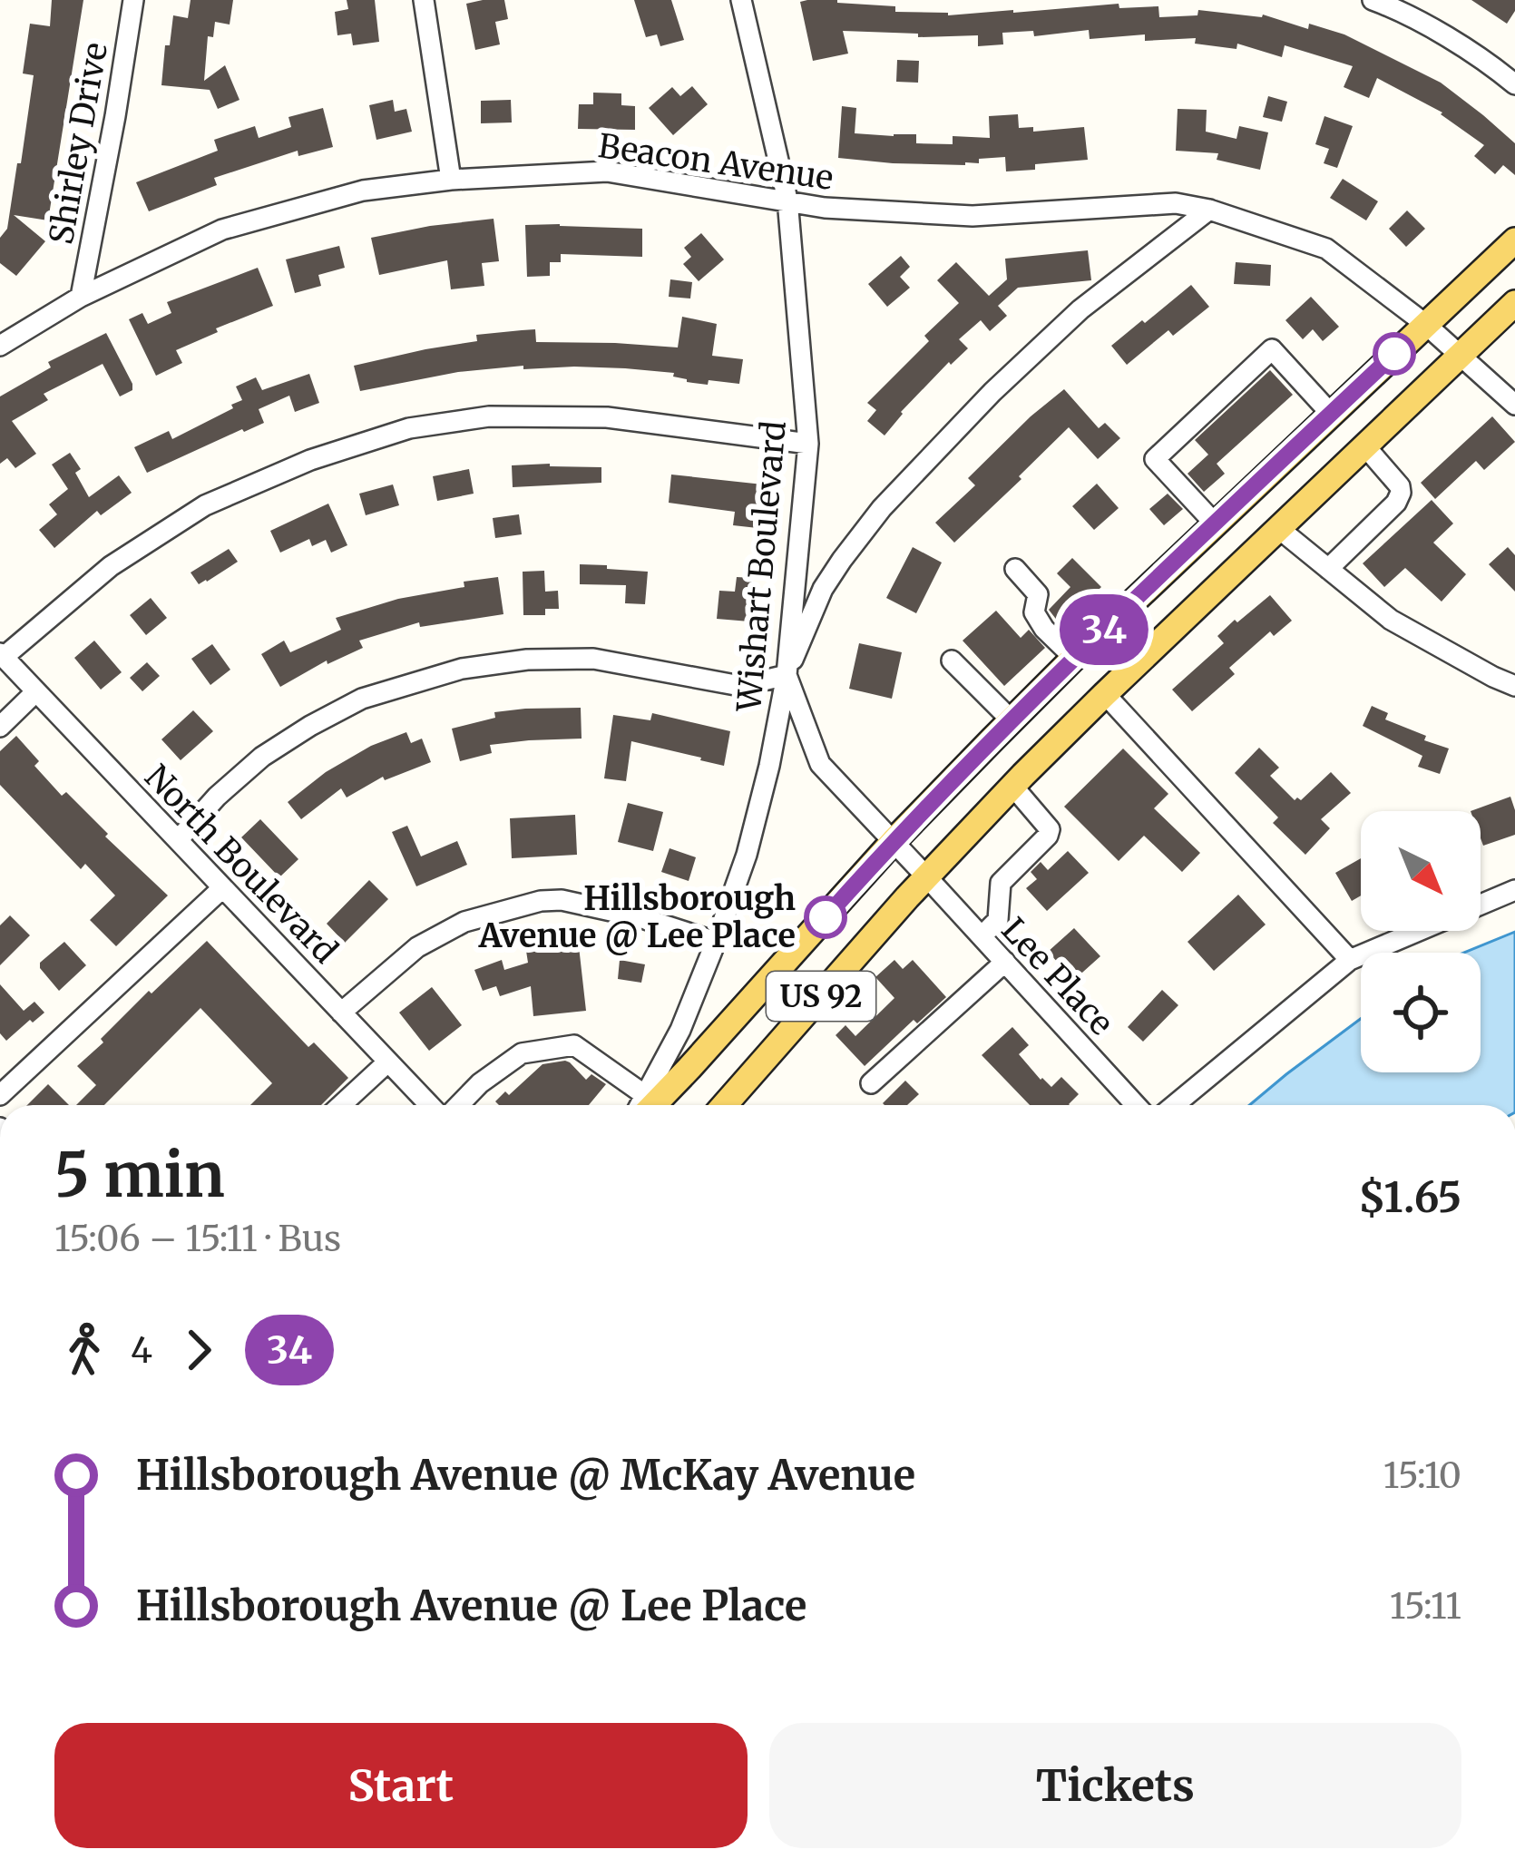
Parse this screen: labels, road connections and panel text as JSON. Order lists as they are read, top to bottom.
{
  "streets": {
    "main road": ["US 92"],
    "street": [
      "Shirley Drive",
      "Beacon Avenue",
      "Wishart Boulevard",
      "North Boulevard",
      "Lee Place"
    ]
  },
  "crossings": [
    ["Shirley Drive", "Beacon Avenue"],
    ["Beacon Avenue", "Wishart Boulevard"],
    ["Beacon Avenue", "US 92"],
    ["Wishart Boulevard", "Lee Place"],
    ["Lee Place", "US 92"]
  ],
  "places": ["Hillsborough Avenue @ Lee Place"],
  "lines": ["bus line 34"],
  "north": "bottom right",
  "page": {
    "on_map": "34",
    "heading": ["5 min", "15:06 – 15:11 · Bus", "$1.65"],
    "legs": ["4", "34"],
    "list": [
      {
        "name": "Hillsborough Avenue @ McKay Avenue",
        "value": "15:10"
      },
      {
        "name": "Hillsborough Avenue @ Lee Place",
        "value": "15:11"
      }
    ],
    "buttons": ["Start", "Tickets"]
  }
}
